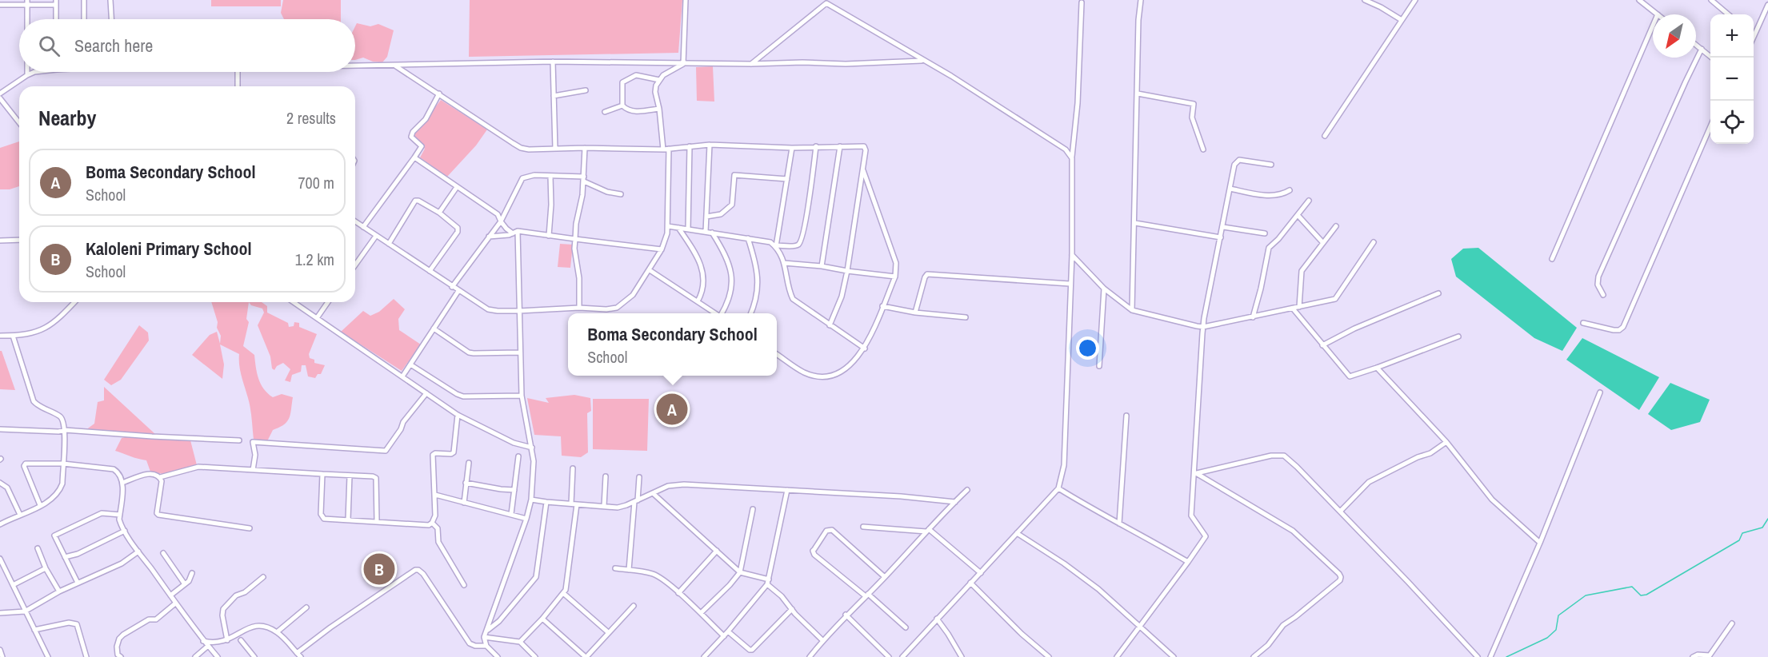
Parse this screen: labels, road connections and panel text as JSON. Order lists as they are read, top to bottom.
{
  "north": "bottom left",
  "page": {
    "map_buttons": ["+", "−"],
    "search": "Search here",
    "heading": ["Nearby", "2 results"],
    "list": [
      {
        "mark": "A",
        "name": "Boma Secondary School",
        "note": "School",
        "value": "700 m"
      },
      {
        "mark": "B",
        "name": "Kaloleni Primary School",
        "note": "School",
        "value": "1.2 km"
      }
    ],
    "popup": ["Boma Secondary School", "School"],
    "pins": ["A", "B"]
  }
}
